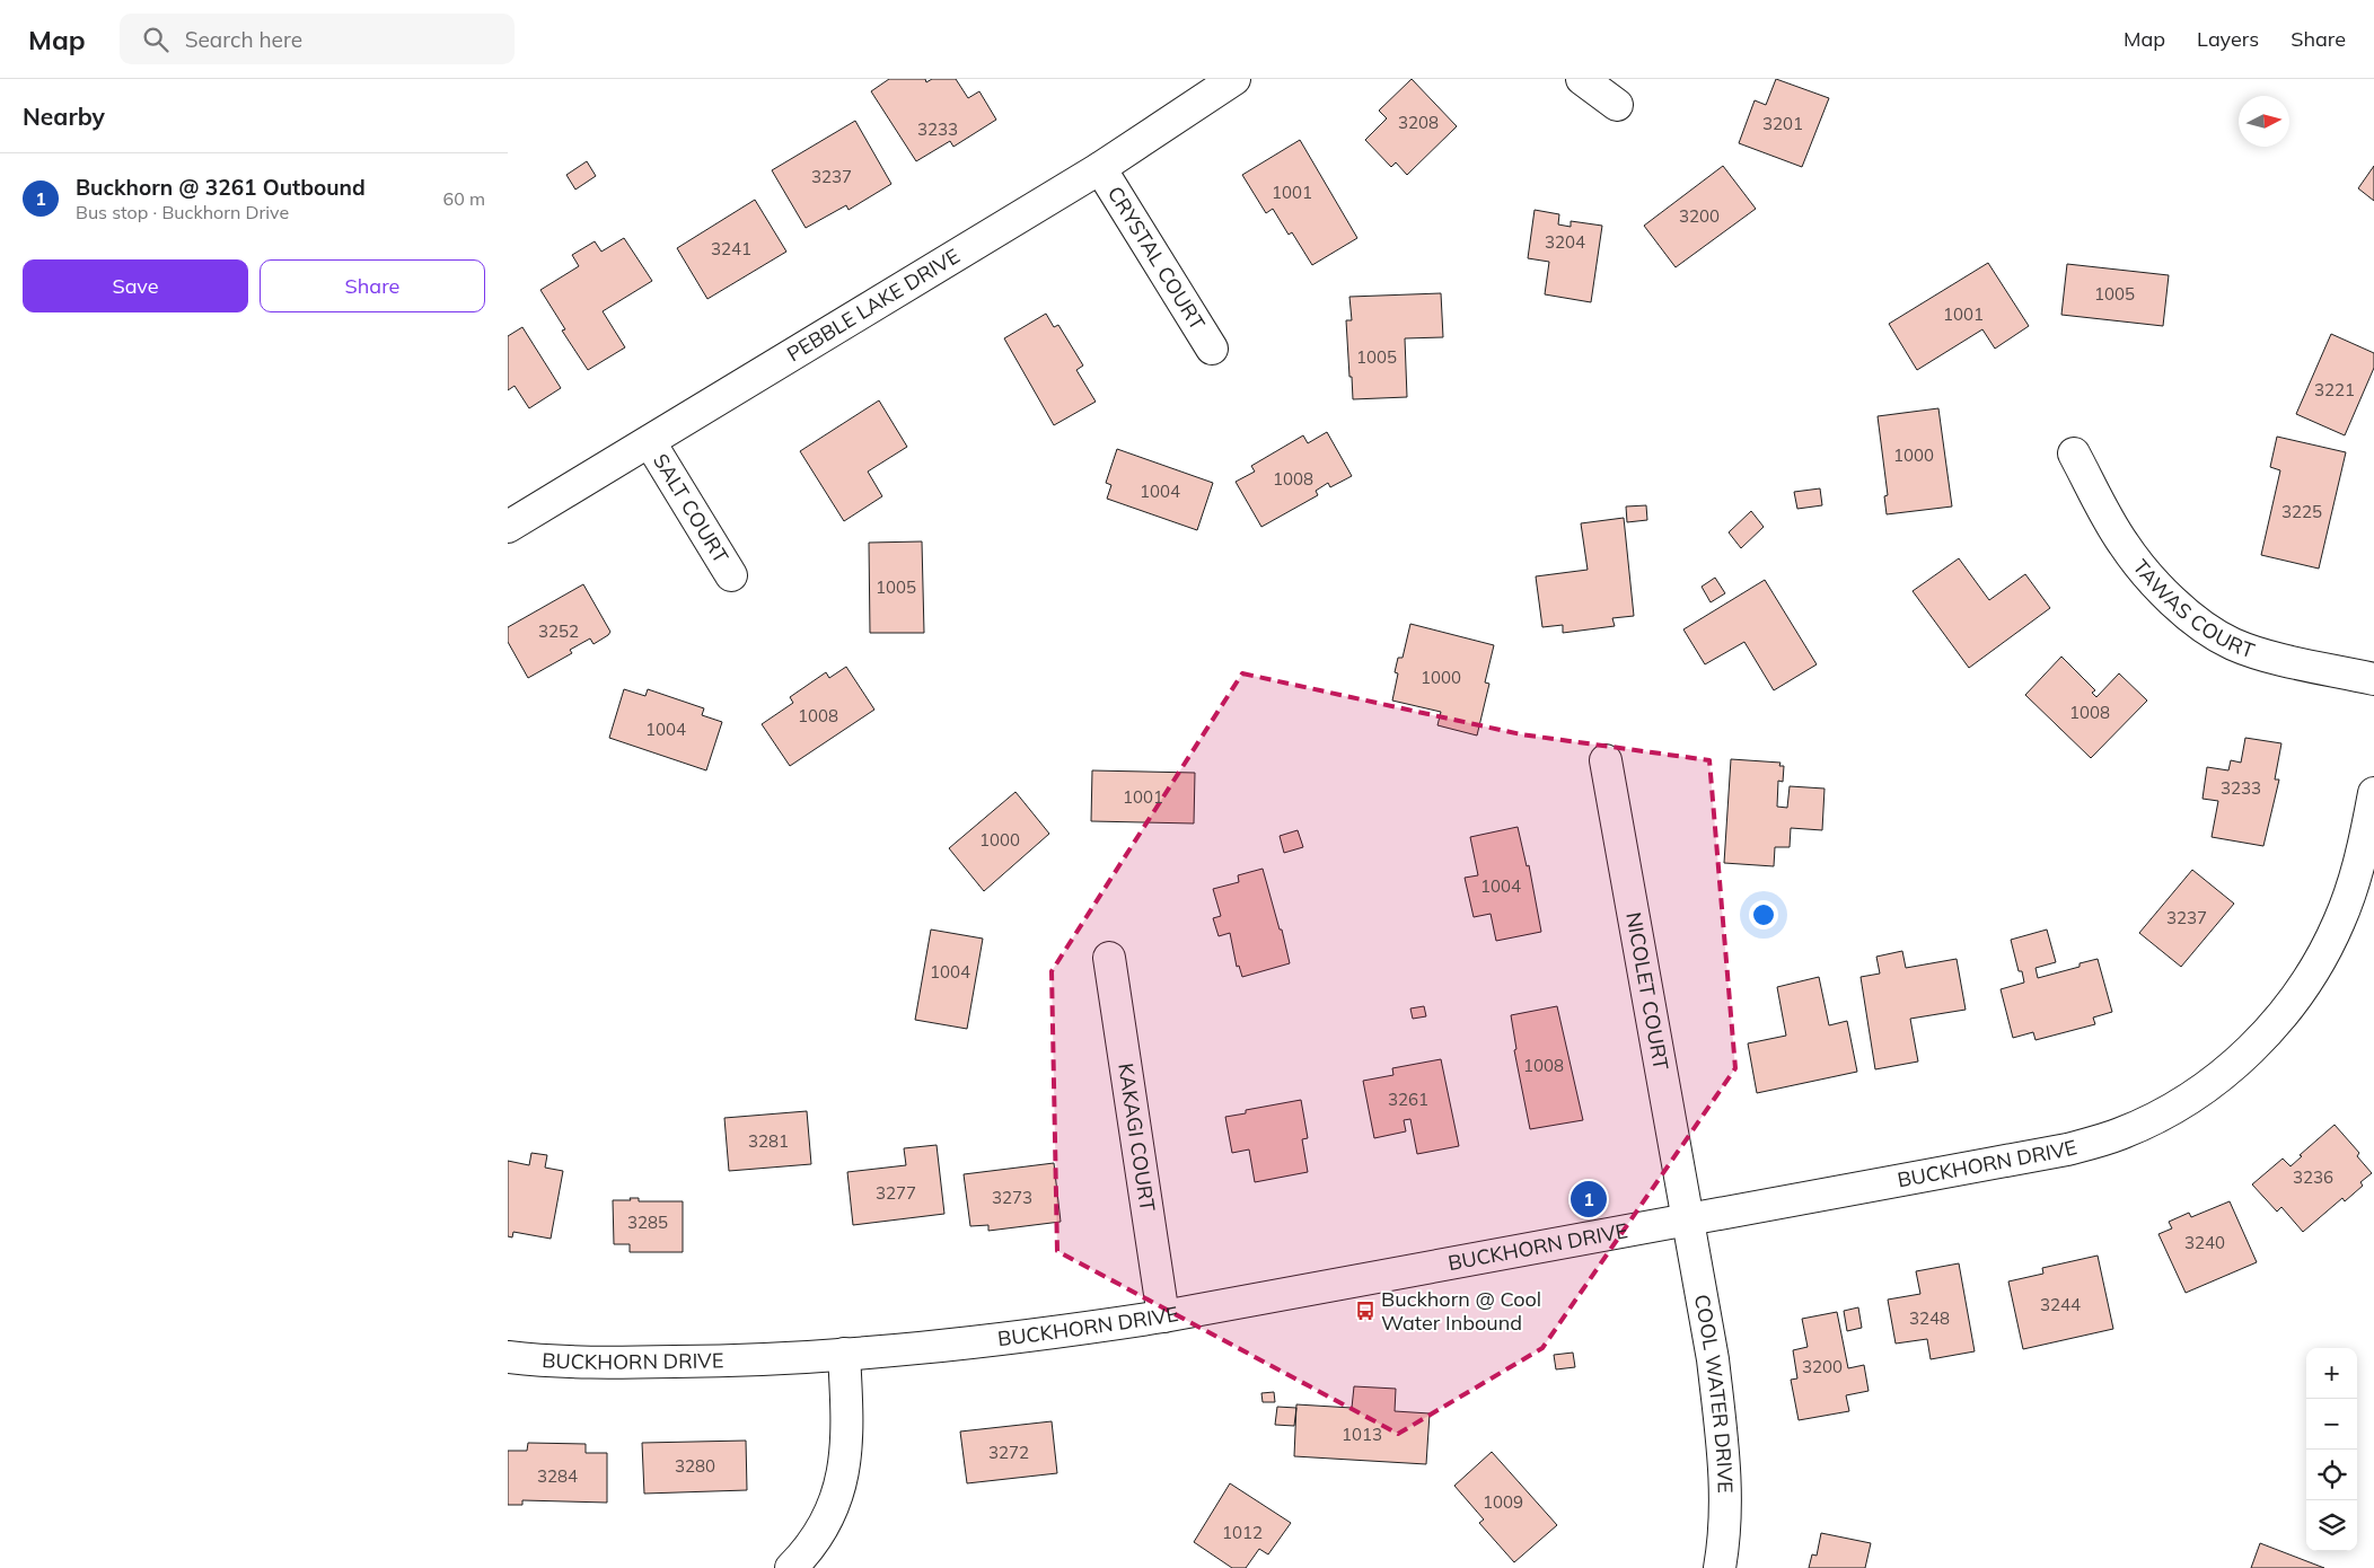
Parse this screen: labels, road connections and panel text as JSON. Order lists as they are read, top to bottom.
{
  "streets": {
    "street": [
      "CRYSTAL COURT",
      "PEBBLE LAKE DRIVE",
      "SALT COURT",
      "TAWAS COURT",
      "NICOLET COURT",
      "KAKAGI COURT",
      "BUCKHORN DRIVE",
      "COOL WATER DRIVE"
    ]
  },
  "crossings": [
    ["CRYSTAL COURT", "PEBBLE LAKE DRIVE"],
    ["PEBBLE LAKE DRIVE", "SALT COURT"],
    ["NICOLET COURT", "BUCKHORN DRIVE"],
    ["NICOLET COURT", "COOL WATER DRIVE"],
    ["KAKAGI COURT", "BUCKHORN DRIVE"],
    ["BUCKHORN DRIVE", "COOL WATER DRIVE"]
  ],
  "places": {
    "bus stop": ["Buckhorn @ Cool Water Inbound"]
  },
  "house_numbers": [
    "3208",
    "3201",
    "3233",
    "3237",
    "1001",
    "3200",
    "3204",
    "3241",
    "1005",
    "1001",
    "1005",
    "3221",
    "1000",
    "1008",
    "1004",
    "3225",
    "1005",
    "3252",
    "1000",
    "1008",
    "1008",
    "1004",
    "3233",
    "1001",
    "1000",
    "1004",
    "3237",
    "1004",
    "1008",
    "3261",
    "3281",
    "3236",
    "3277",
    "3273",
    "3285",
    "3240",
    "3244",
    "3248",
    "3200",
    "1013",
    "3272",
    "3280",
    "3284",
    "1009",
    "1012"
  ],
  "north": "right",
  "page": {
    "header": "Map",
    "search": "Search here",
    "nav": ["Map", "Layers", "Share"],
    "heading": "Nearby",
    "list": [
      {
        "mark": "1",
        "name": "Buckhorn @ 3261 Outbound",
        "note": "Bus stop · Buckhorn Drive",
        "value": "60 m"
      }
    ],
    "buttons": ["Save", "Share"],
    "pins": "1",
    "map_buttons": ["+", "−"]
  }
}
